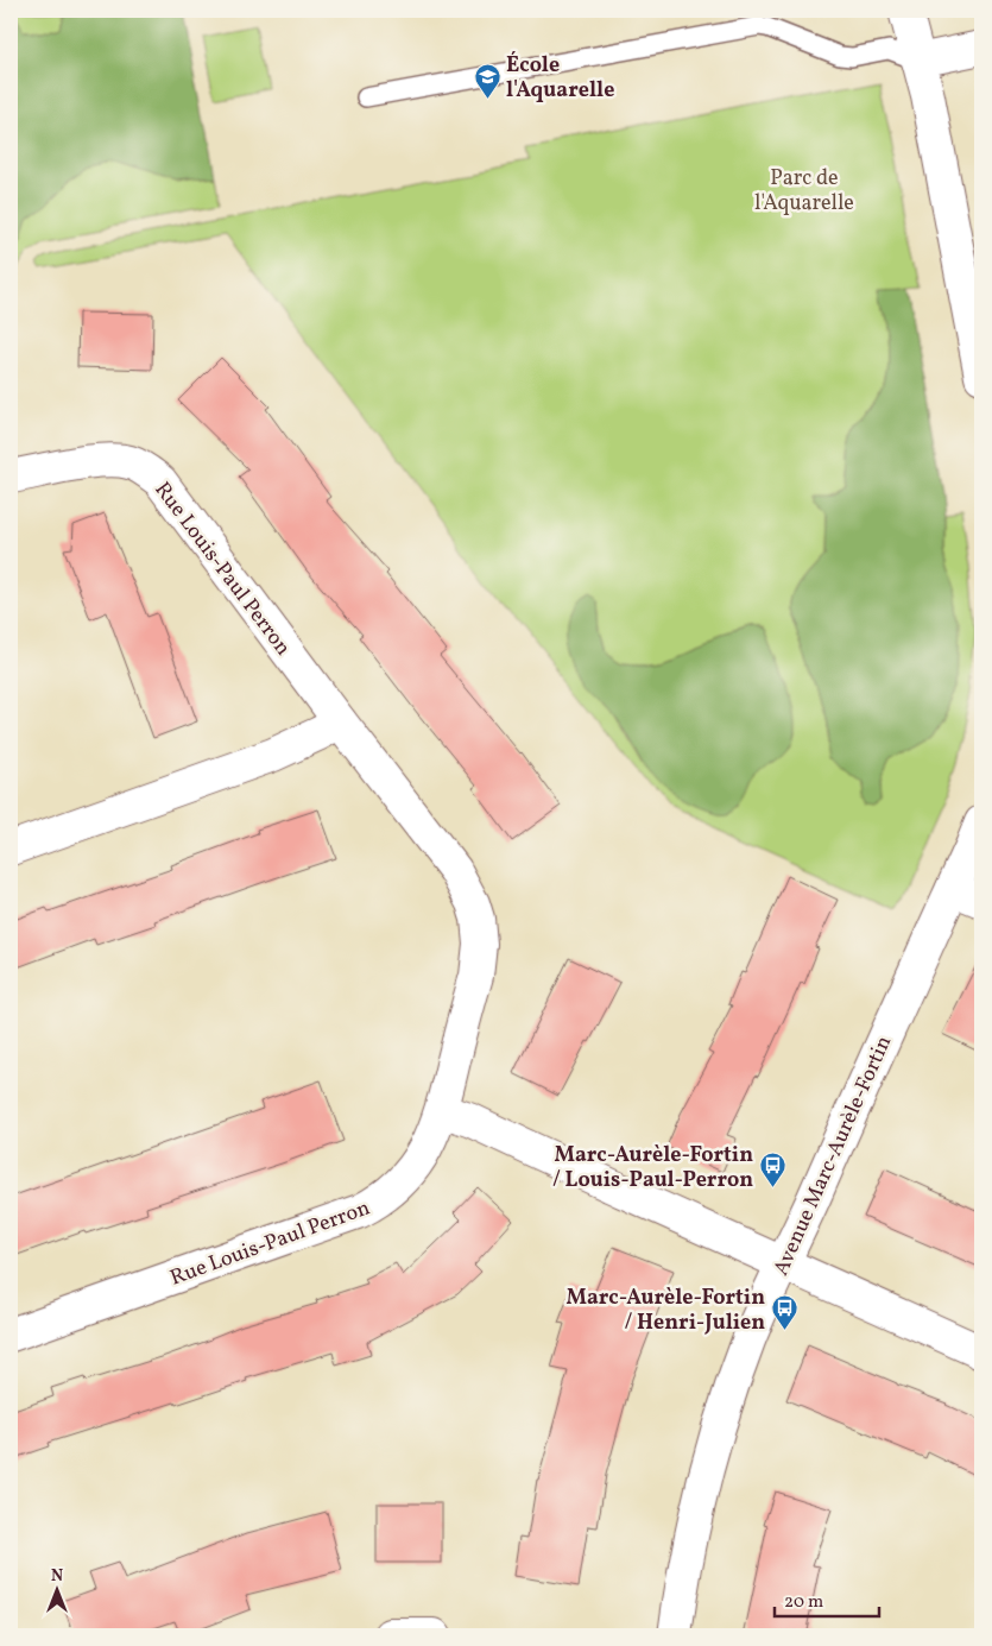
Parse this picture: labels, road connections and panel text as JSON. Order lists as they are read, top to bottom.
{
  "streets": {
    "street": ["Rue Louis-Paul Perron", "Avenue Marc-Aurèle-Fortin"]
  },
  "parks": ["Parc de l'Aquarelle"],
  "places": {
    "school or university": ["École l'Aquarelle"],
    "bus stop": ["Marc-Aurèle-Fortin / Louis-Paul-Perron", "Marc-Aurèle-Fortin / Henri-Julien"]
  },
  "scale_bar": "20 m",
  "north": "top"
}
